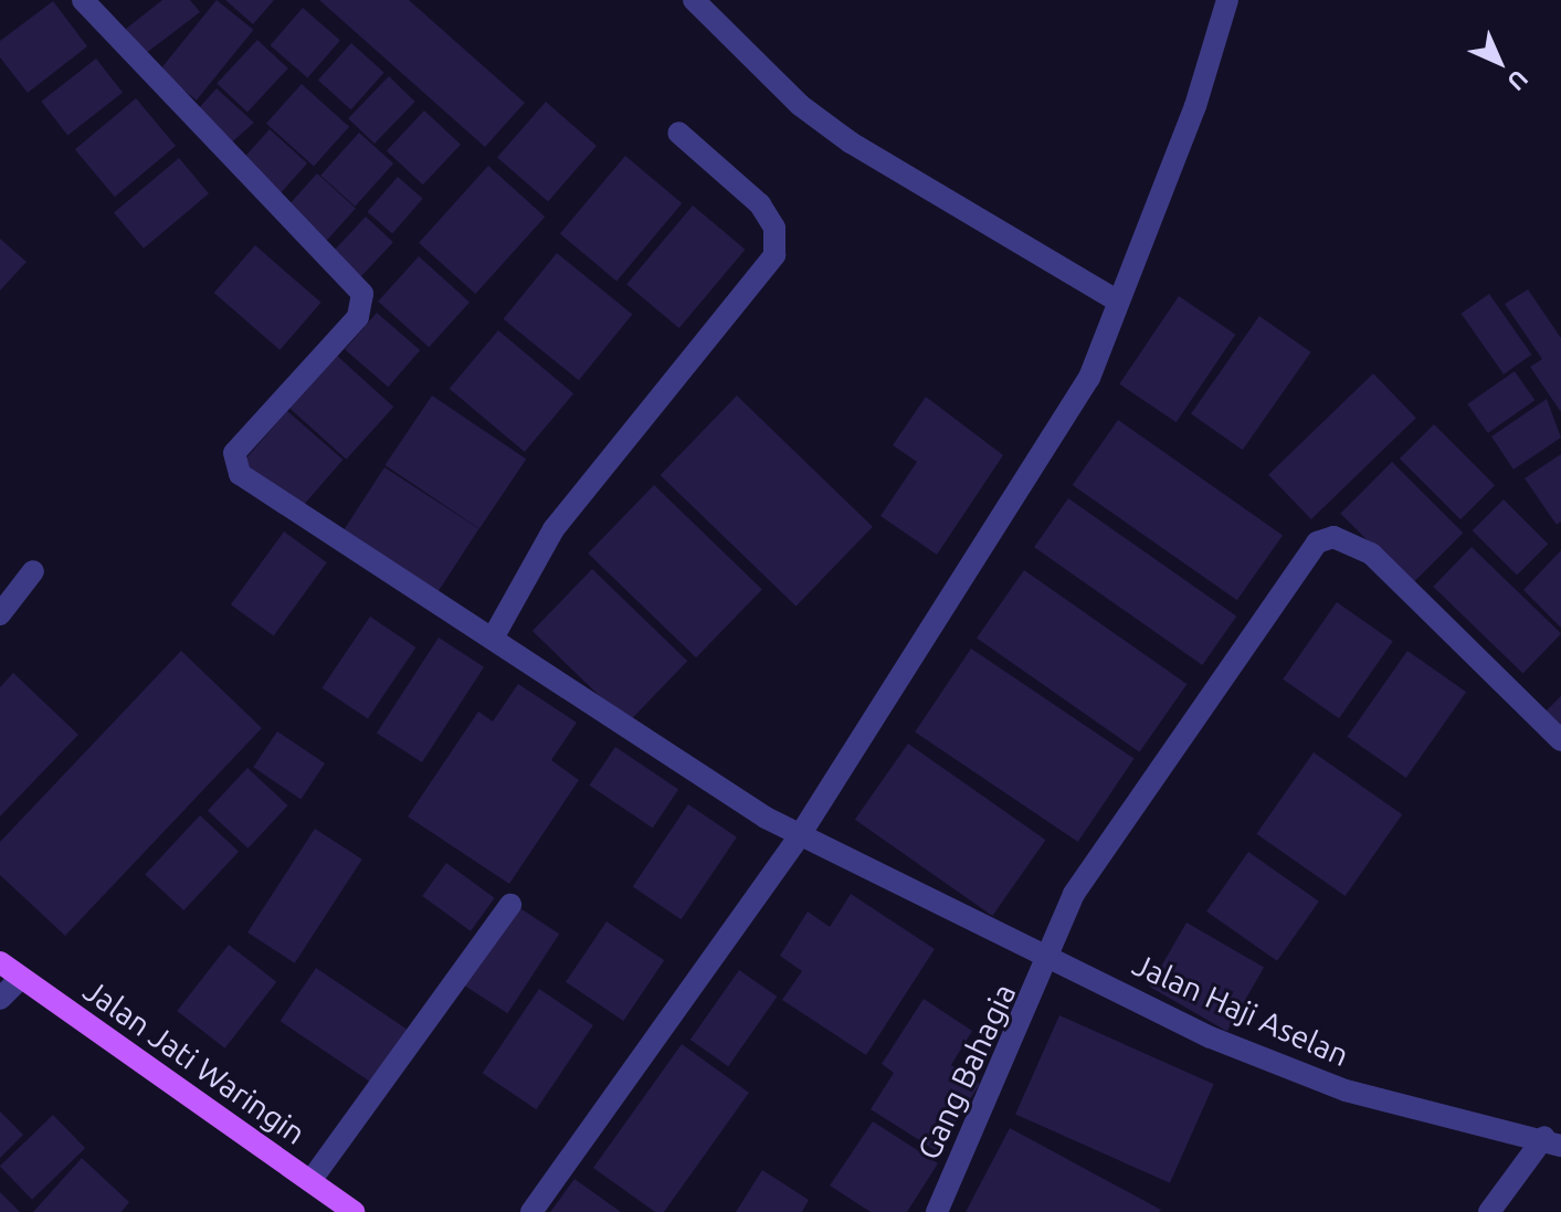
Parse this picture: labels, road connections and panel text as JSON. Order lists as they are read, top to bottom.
{
  "streets": {
    "main road": ["Jalan Jati Waringin"],
    "street": ["Jalan Haji Aselan", "Gang Bahagia"]
  },
  "crossings": [
    ["Jalan Haji Aselan", "Gang Bahagia"]
  ],
  "north": "bottom right"
}
